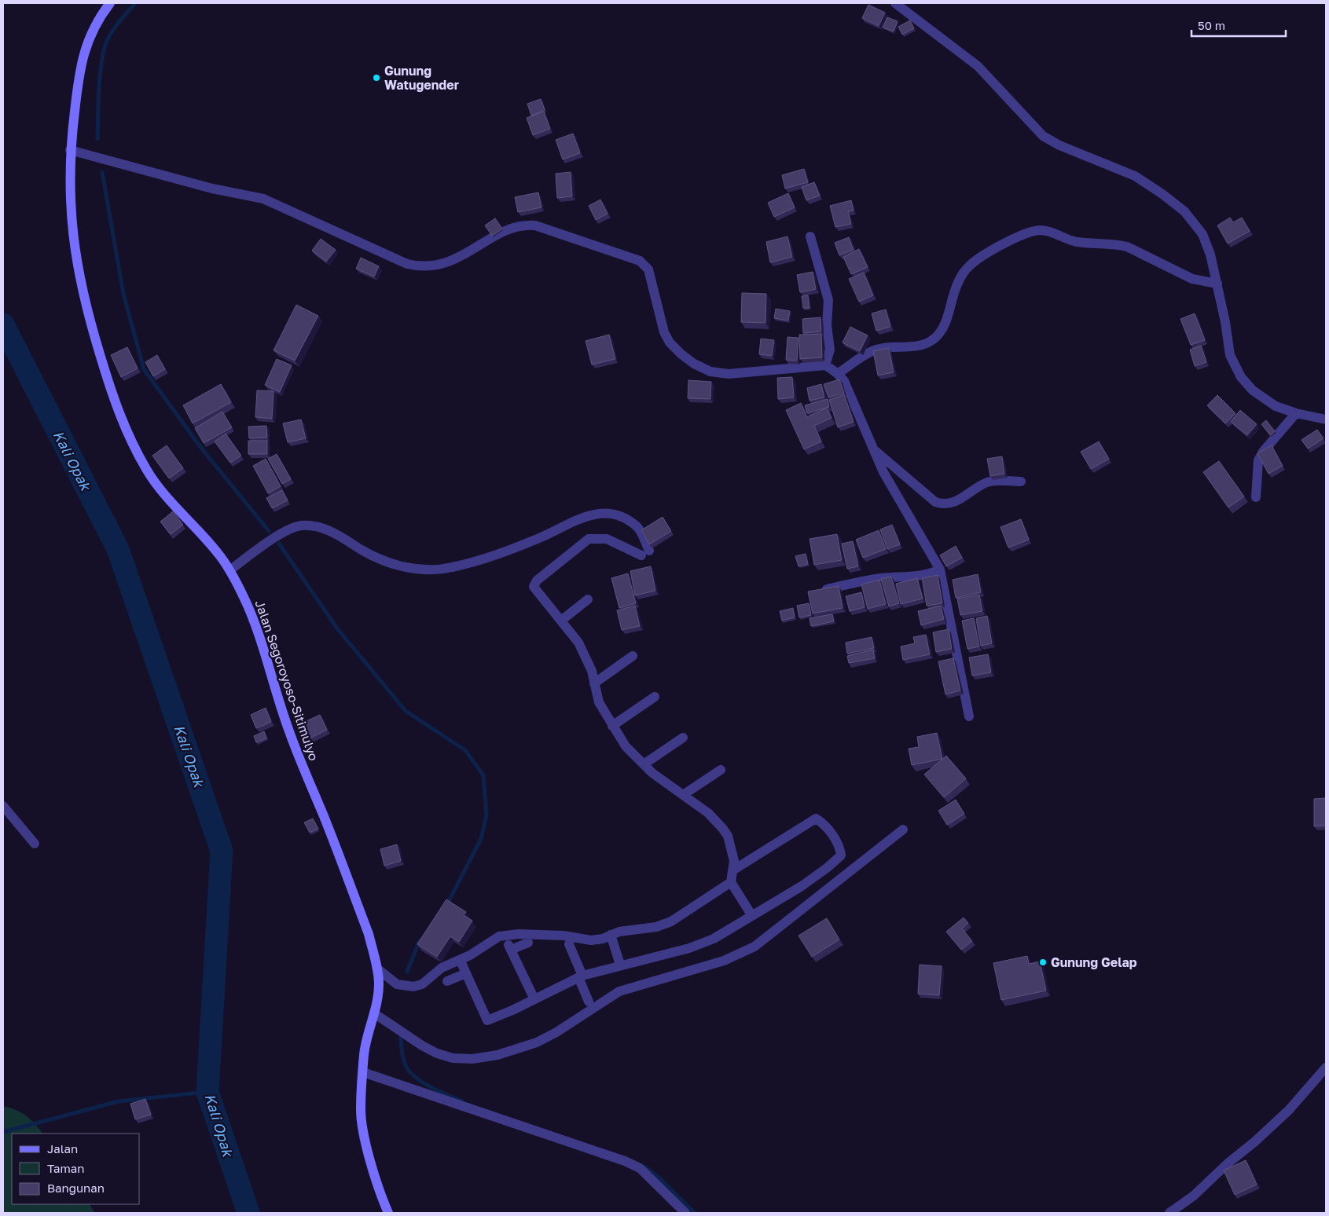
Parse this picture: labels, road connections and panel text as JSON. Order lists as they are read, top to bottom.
{
  "streets": {
    "main road": ["Jalan Segoroyoso-Sitimulyo"]
  },
  "water": ["Kali Opak"],
  "places": ["Gunung Watugender", "Gunung Gelap"],
  "legend": ["Jalan", "Taman", "Bangunan"],
  "scale_bar": "50 m"
}
